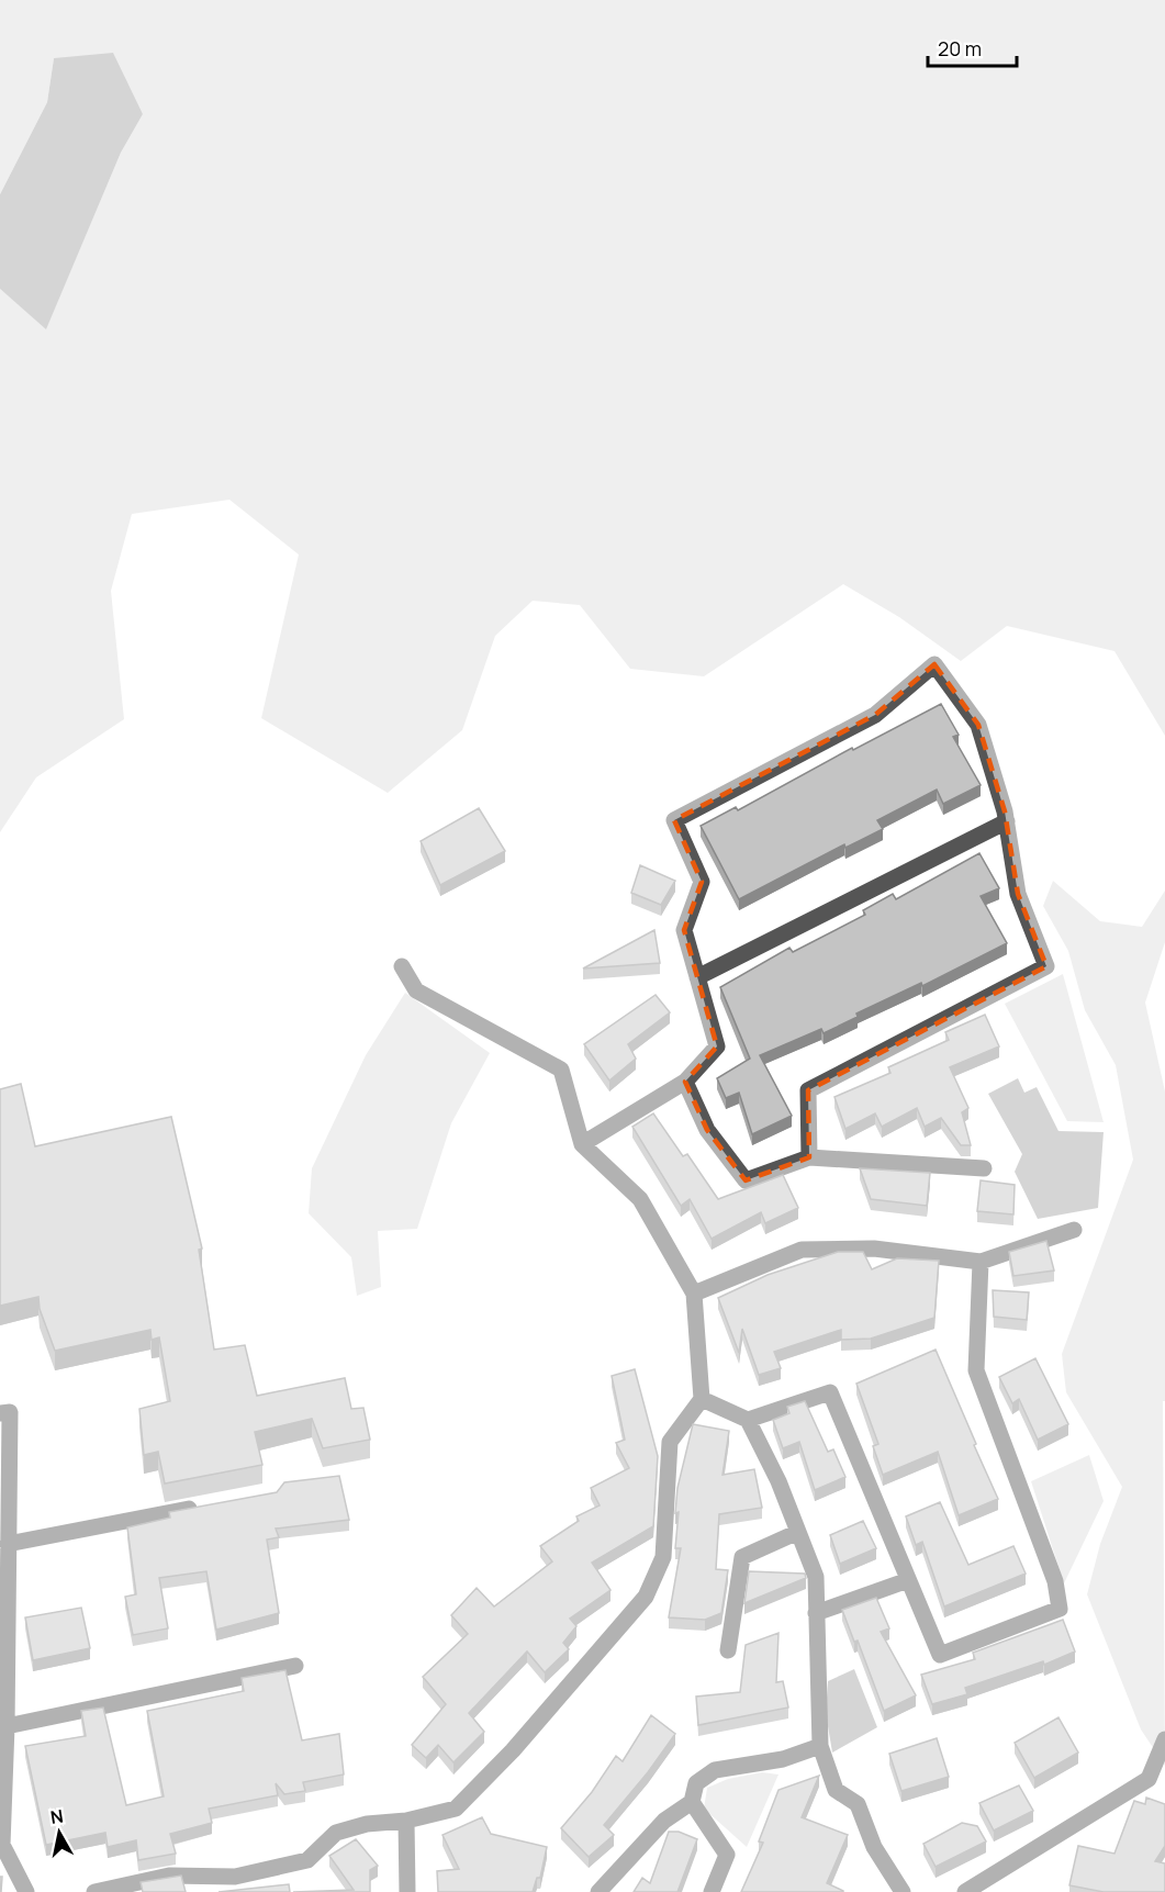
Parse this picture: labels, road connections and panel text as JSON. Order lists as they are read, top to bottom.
{
  "scale_bar": "20 m",
  "north": "top"
}
